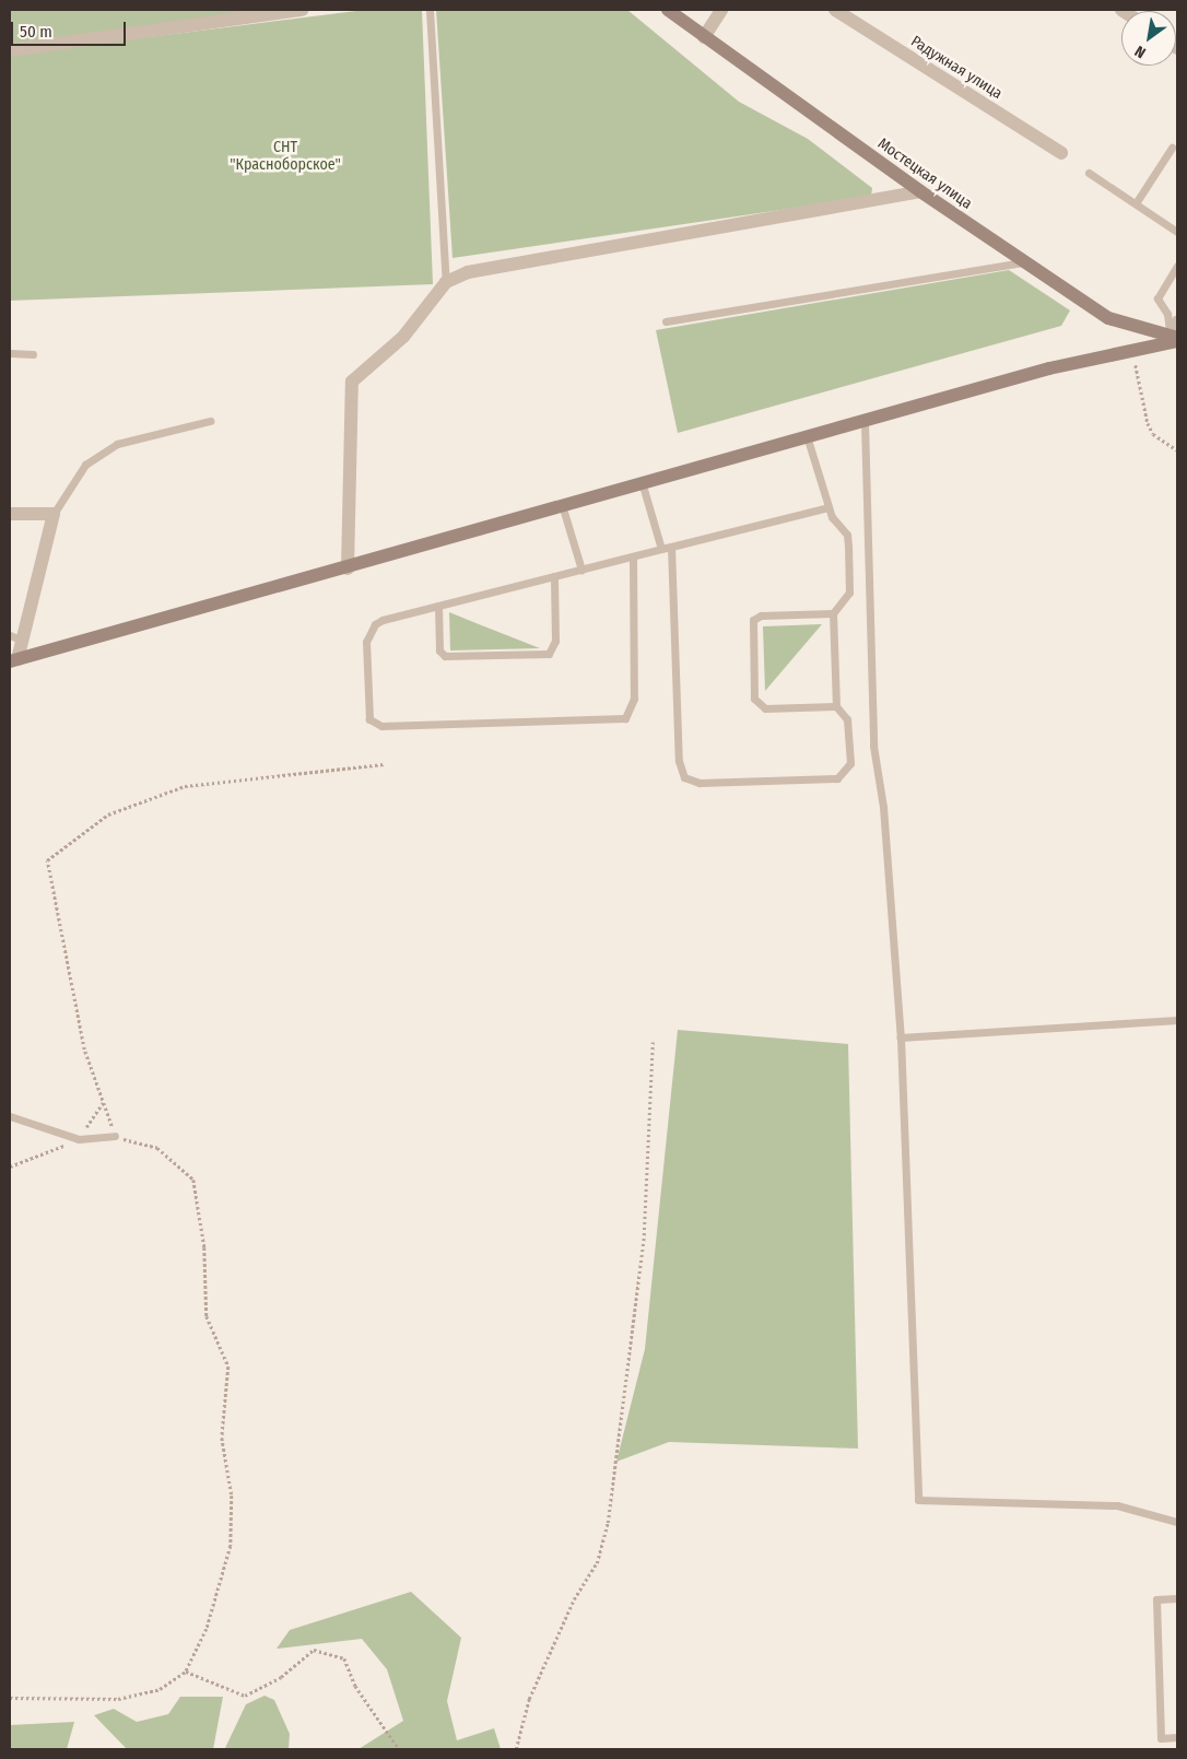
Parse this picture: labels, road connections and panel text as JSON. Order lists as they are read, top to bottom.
{
  "streets": {
    "street": ["Радужная улица", "Мостецкая улица"]
  },
  "parks": ["СНТ \"Красноборское\""],
  "scale_bar": "50 m",
  "north": "bottom left"
}
